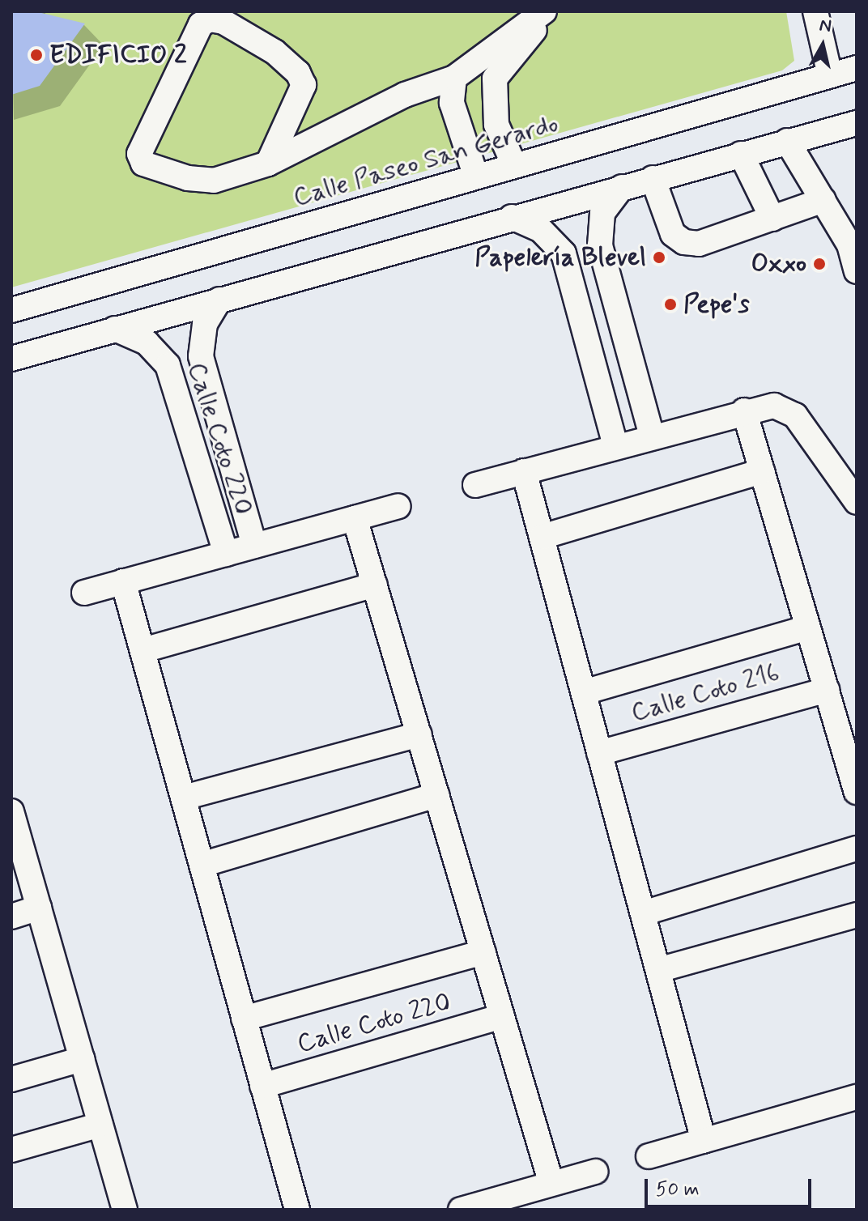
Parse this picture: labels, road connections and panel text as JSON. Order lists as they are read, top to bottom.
{
  "streets": {
    "street": ["Calle Paseo San Gerardo", "Calle Coto 220", "Calle Coto 216"]
  },
  "places": [
    "EDIFICIO 2",
    "Papelería Blevel",
    "Oxxo",
    "Pepe's"
  ],
  "scale_bar": "50 m",
  "north": "top"
}
